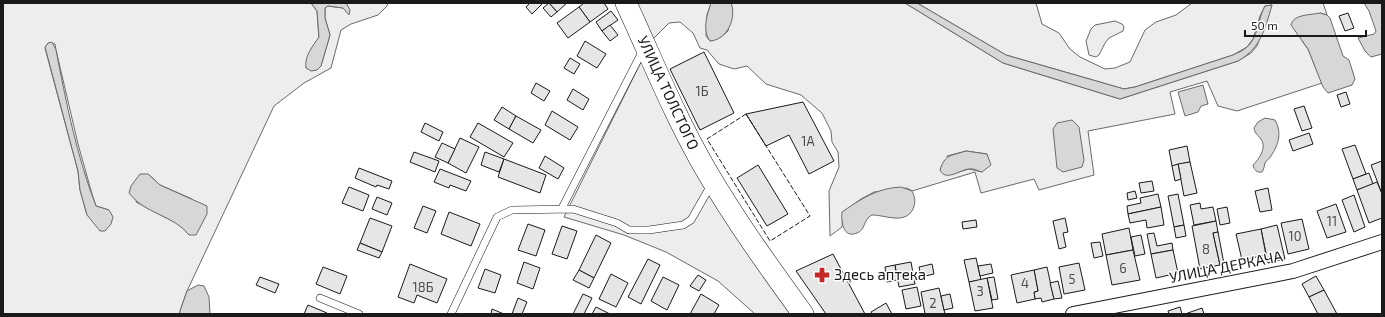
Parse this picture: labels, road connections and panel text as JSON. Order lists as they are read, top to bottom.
{
  "streets": {
    "main road": ["УЛИЦА ТОЛСТОГО"],
    "street": ["УЛИЦА ДЕРКАЧА"]
  },
  "places": {
    "pharmacy": ["Здесь аптека"]
  },
  "house_numbers": [
    "1Б",
    "1А",
    "11",
    "10",
    "8",
    "6",
    "5",
    "4",
    "18Б",
    "3",
    "2"
  ],
  "scale_bar": "50 m"
}
